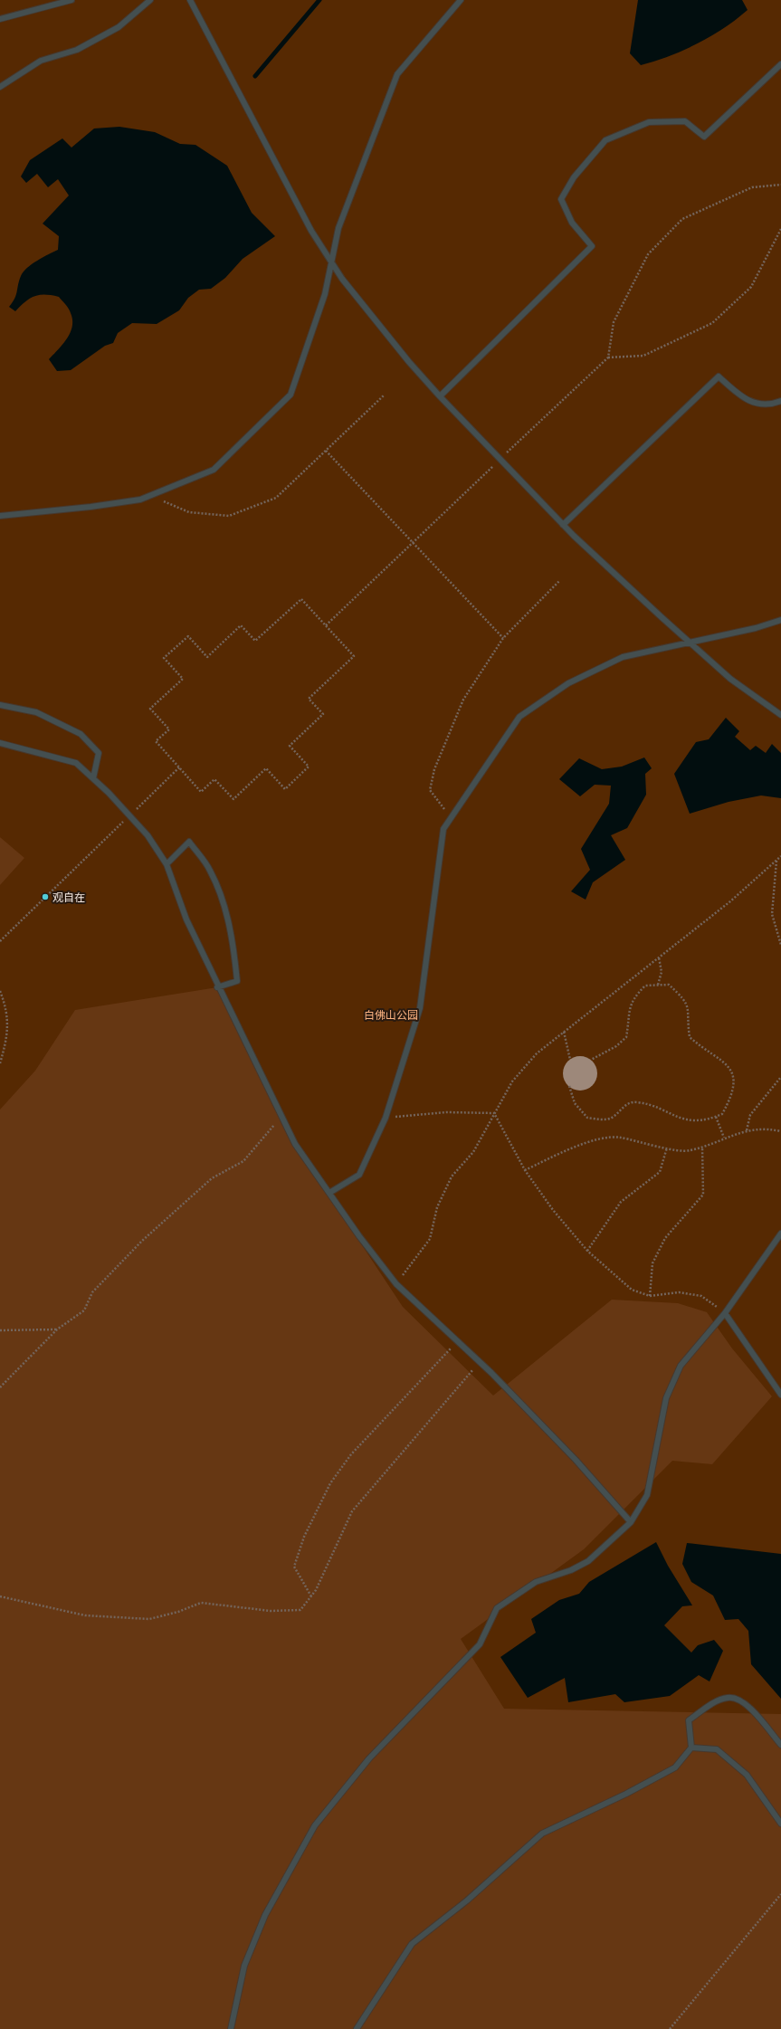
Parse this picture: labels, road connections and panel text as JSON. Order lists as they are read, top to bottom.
{
  "parks": ["白佛山公园"],
  "places": ["观自在"]
}
